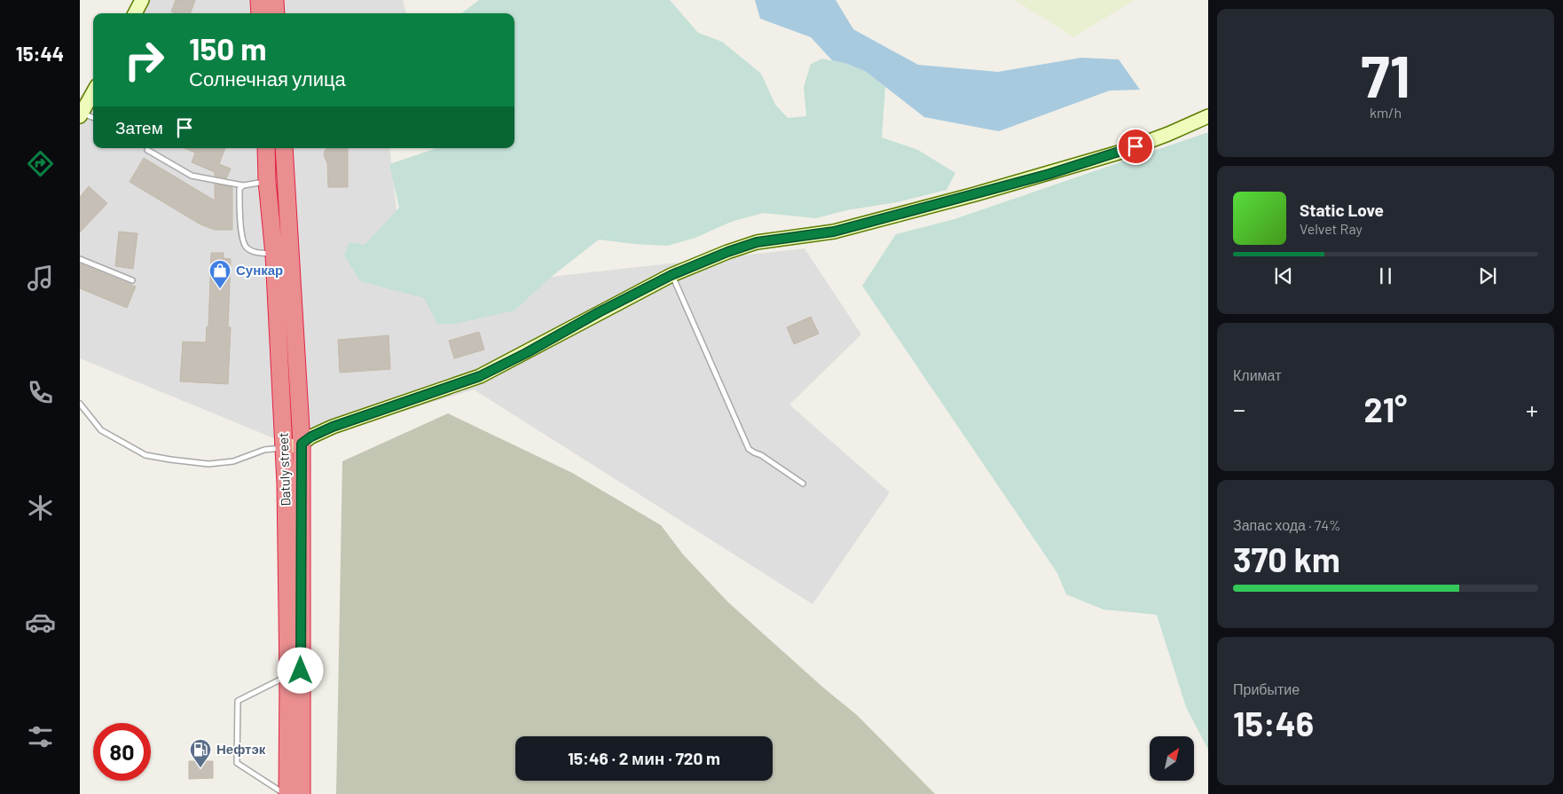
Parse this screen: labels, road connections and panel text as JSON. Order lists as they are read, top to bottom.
{
  "streets": {
    "highway": ["Datuly street"]
  },
  "places": {
    "shop": ["Сункар"],
    "fuel station": ["Нефтэк"]
  },
  "north": "top right",
  "page": {
    "tabs": "15:44",
    "tile": [
      ["71", "km/h"],
      "Климат",
      ["Запас хода · 74%", "370 km"],
      ["Прибытие", "15:46"]
    ],
    "turn": ["150 m", "Солнечная улица"],
    "then": "Затем",
    "song": ["Static Love", "Velvet Ray"],
    "heat": ["−", "21°", "+"],
    "limit": "80",
    "trip": "15:46 · 2 мин · 720 m"
  }
}
